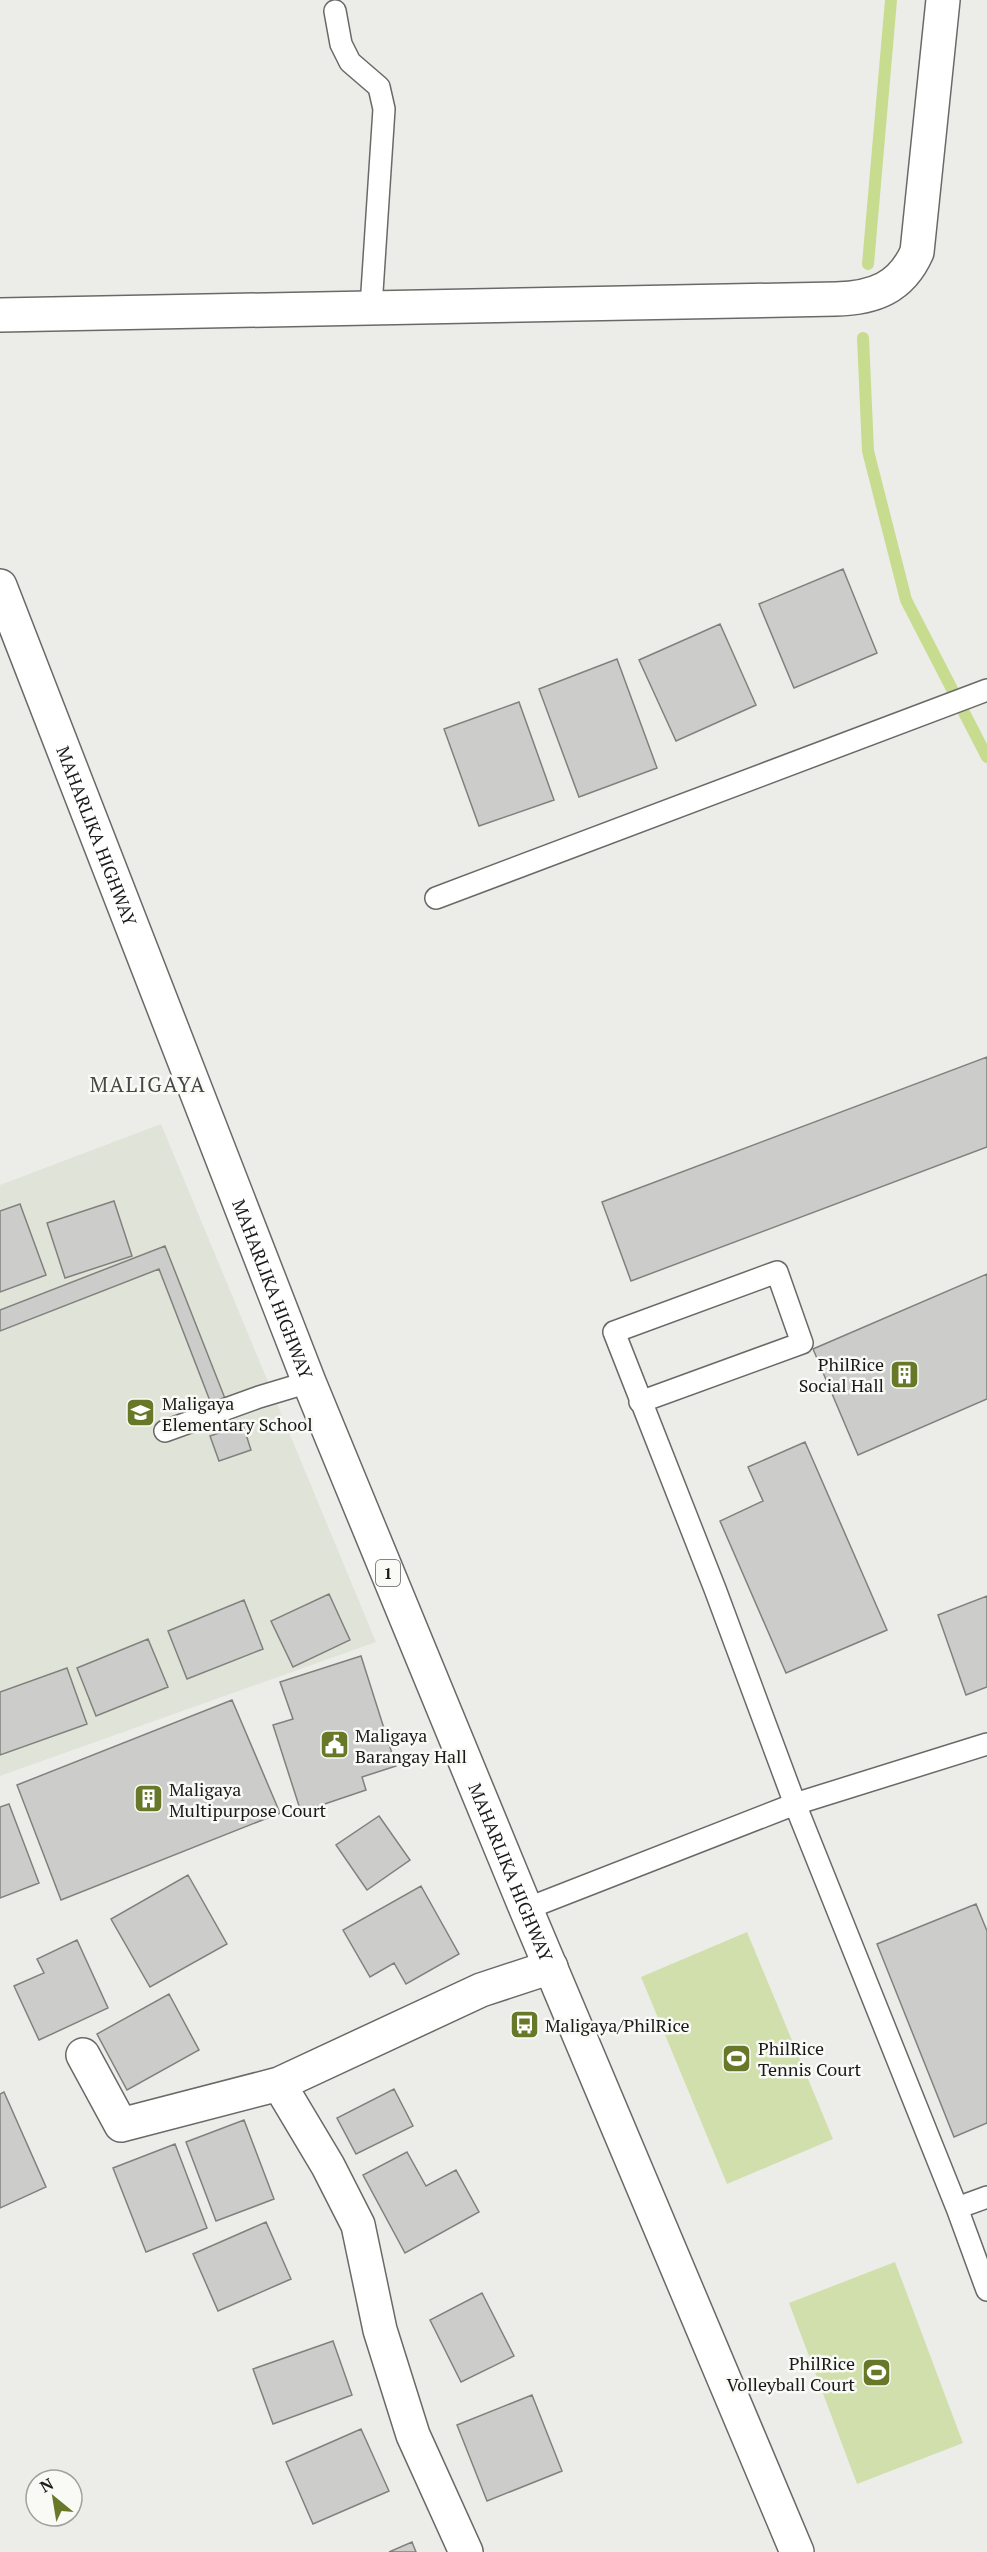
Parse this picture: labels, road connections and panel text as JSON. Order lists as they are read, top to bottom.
{
  "streets": {
    "main road": ["MAHARLIKA HIGHWAY", "1"]
  },
  "districts": ["MALIGAYA"],
  "places": {
    "building": ["PhilRice Social Hall", "Maligaya Multipurpose Court"],
    "school or university": ["Maligaya Elementary School"],
    "public building": ["Maligaya Barangay Hall"],
    "bus stop": ["Maligaya/PhilRice"],
    "sports": ["PhilRice Tennis Court", "PhilRice Volleyball Court"]
  },
  "north": "top left"
}
